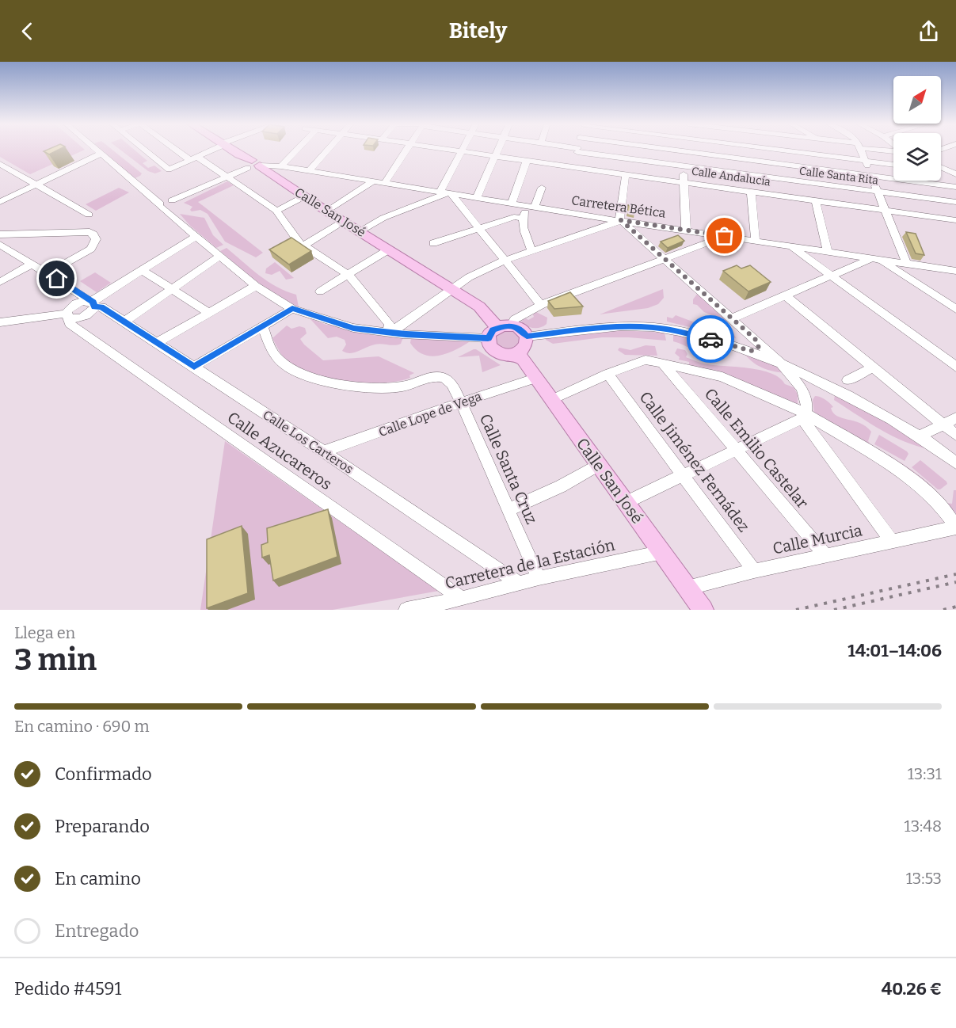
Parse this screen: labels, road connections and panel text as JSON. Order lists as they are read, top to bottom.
{
  "streets": {
    "main road": ["Calle San José"],
    "street": [
      "Calle Santa Rita",
      "Calle Andalucía",
      "Carretera Bética",
      "Calle Lope de Vega",
      "Calle Los Carteros",
      "Calle Emilio Castelar",
      "Calle Azucareros",
      "Calle Jiménez Fernádez",
      "Calle Santa Cruz",
      "Calle Murcia",
      "Carretera de la Estación"
    ]
  },
  "crossings": [
    ["Calle San José", "Calle Lope de Vega"],
    ["Calle San José", "Calle Murcia"],
    ["Calle San José", "Carretera de la Estación"],
    ["Calle Lope de Vega", "Calle Los Carteros"],
    ["Calle Lope de Vega", "Calle Santa Cruz"],
    ["Calle Los Carteros", "Carretera de la Estación"],
    ["Calle Emilio Castelar", "Calle Murcia"],
    ["Calle Azucareros", "Carretera de la Estación"],
    ["Calle Jiménez Fernádez", "Calle Murcia"],
    ["Calle Santa Cruz", "Carretera de la Estación"]
  ],
  "north": "top right",
  "page": {
    "header": "Bitely",
    "heading": ["3 min", "Llega en", "14:01–14:06"],
    "panel": ["Pedido #4591", "40.26 €"],
    "bar": "En camino · 690 m",
    "list": [
      ["Confirmado", "13:31"],
      ["Preparando", "13:48"],
      ["En camino", "13:53"],
      "Entregado"
    ]
  }
}
